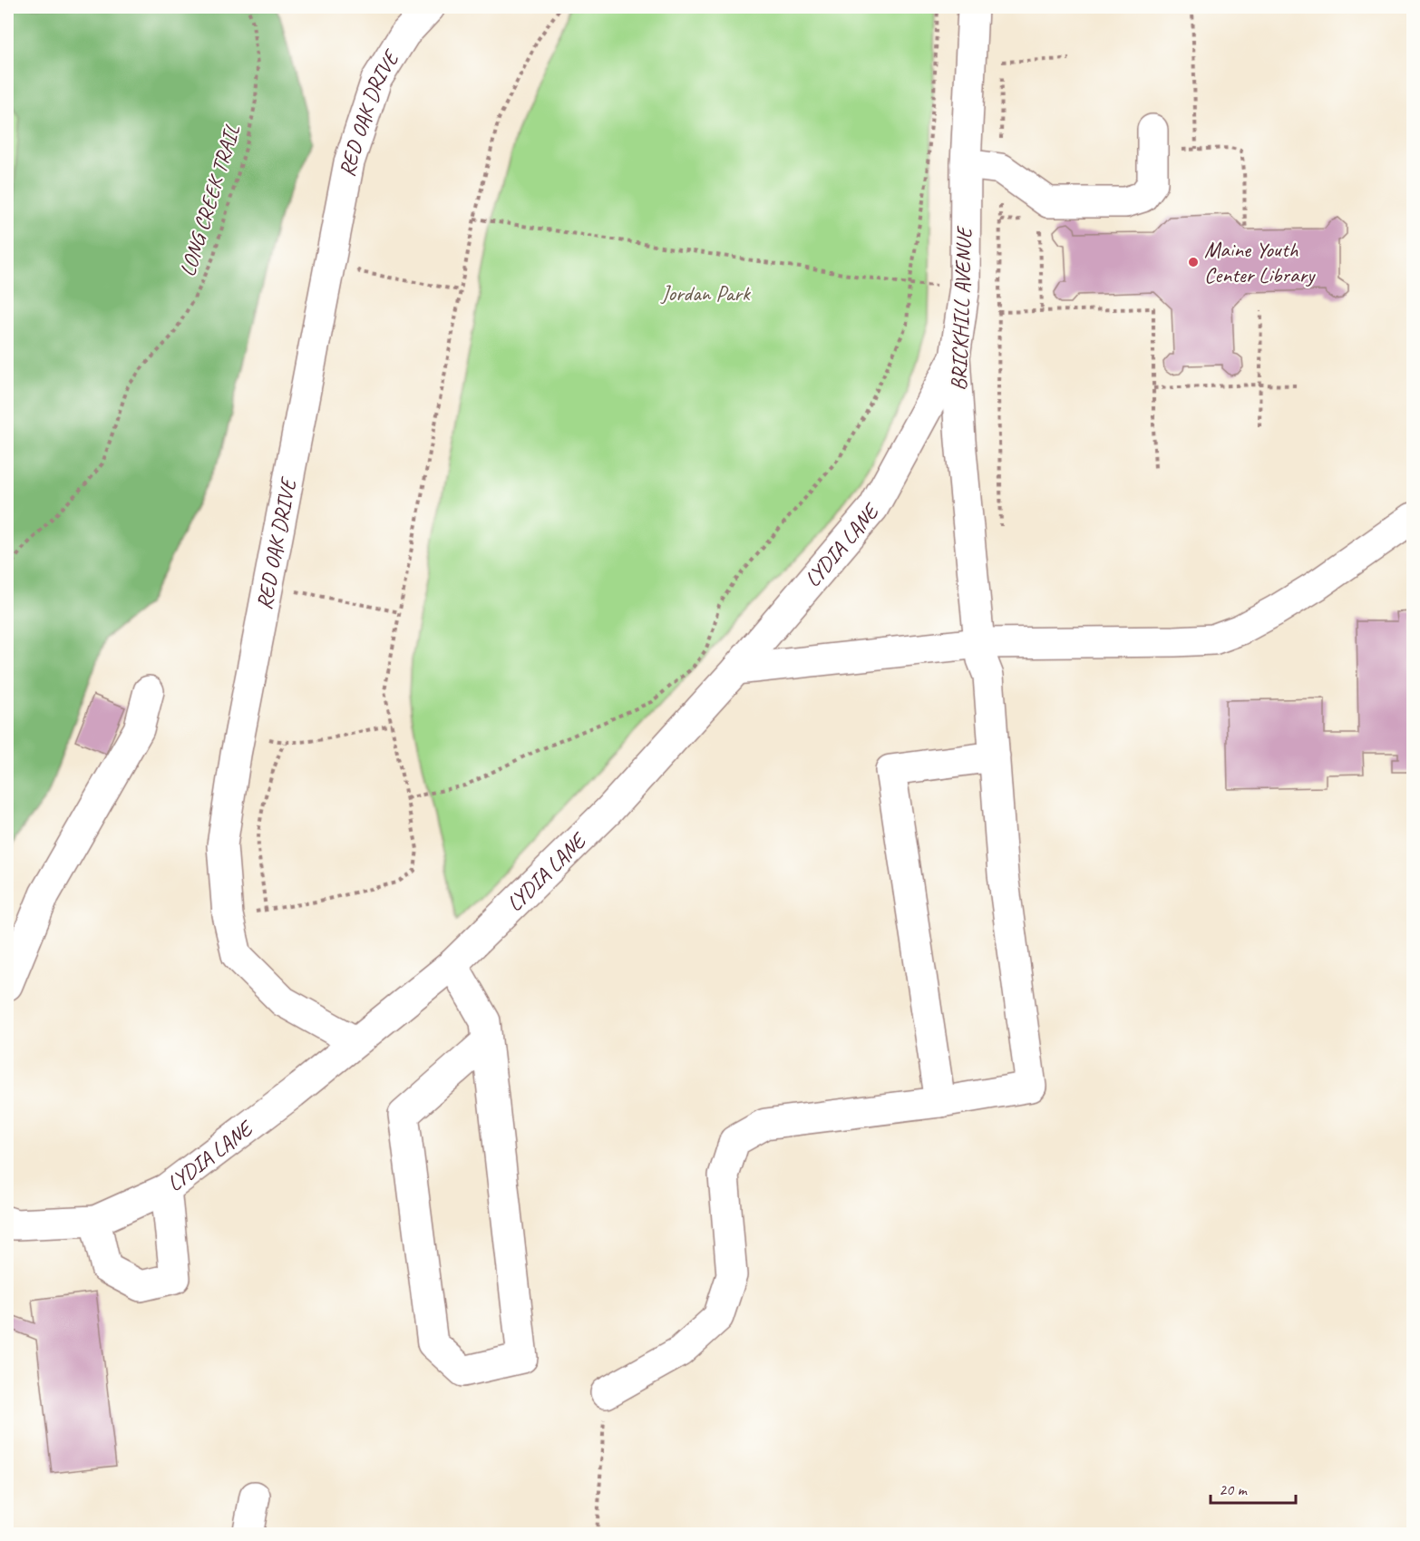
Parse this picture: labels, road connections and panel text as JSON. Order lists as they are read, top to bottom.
{
  "streets": {
    "street": ["RED OAK DRIVE", "BRICKHILL AVENUE", "LYDIA LANE"],
    "path": ["LONG CREEK TRAIL"]
  },
  "crossings": [
    ["RED OAK DRIVE", "LYDIA LANE"],
    ["BRICKHILL AVENUE", "LYDIA LANE"]
  ],
  "parks": ["Jordan Park"],
  "places": ["Maine Youth Center Library"],
  "scale_bar": "20 m"
}
